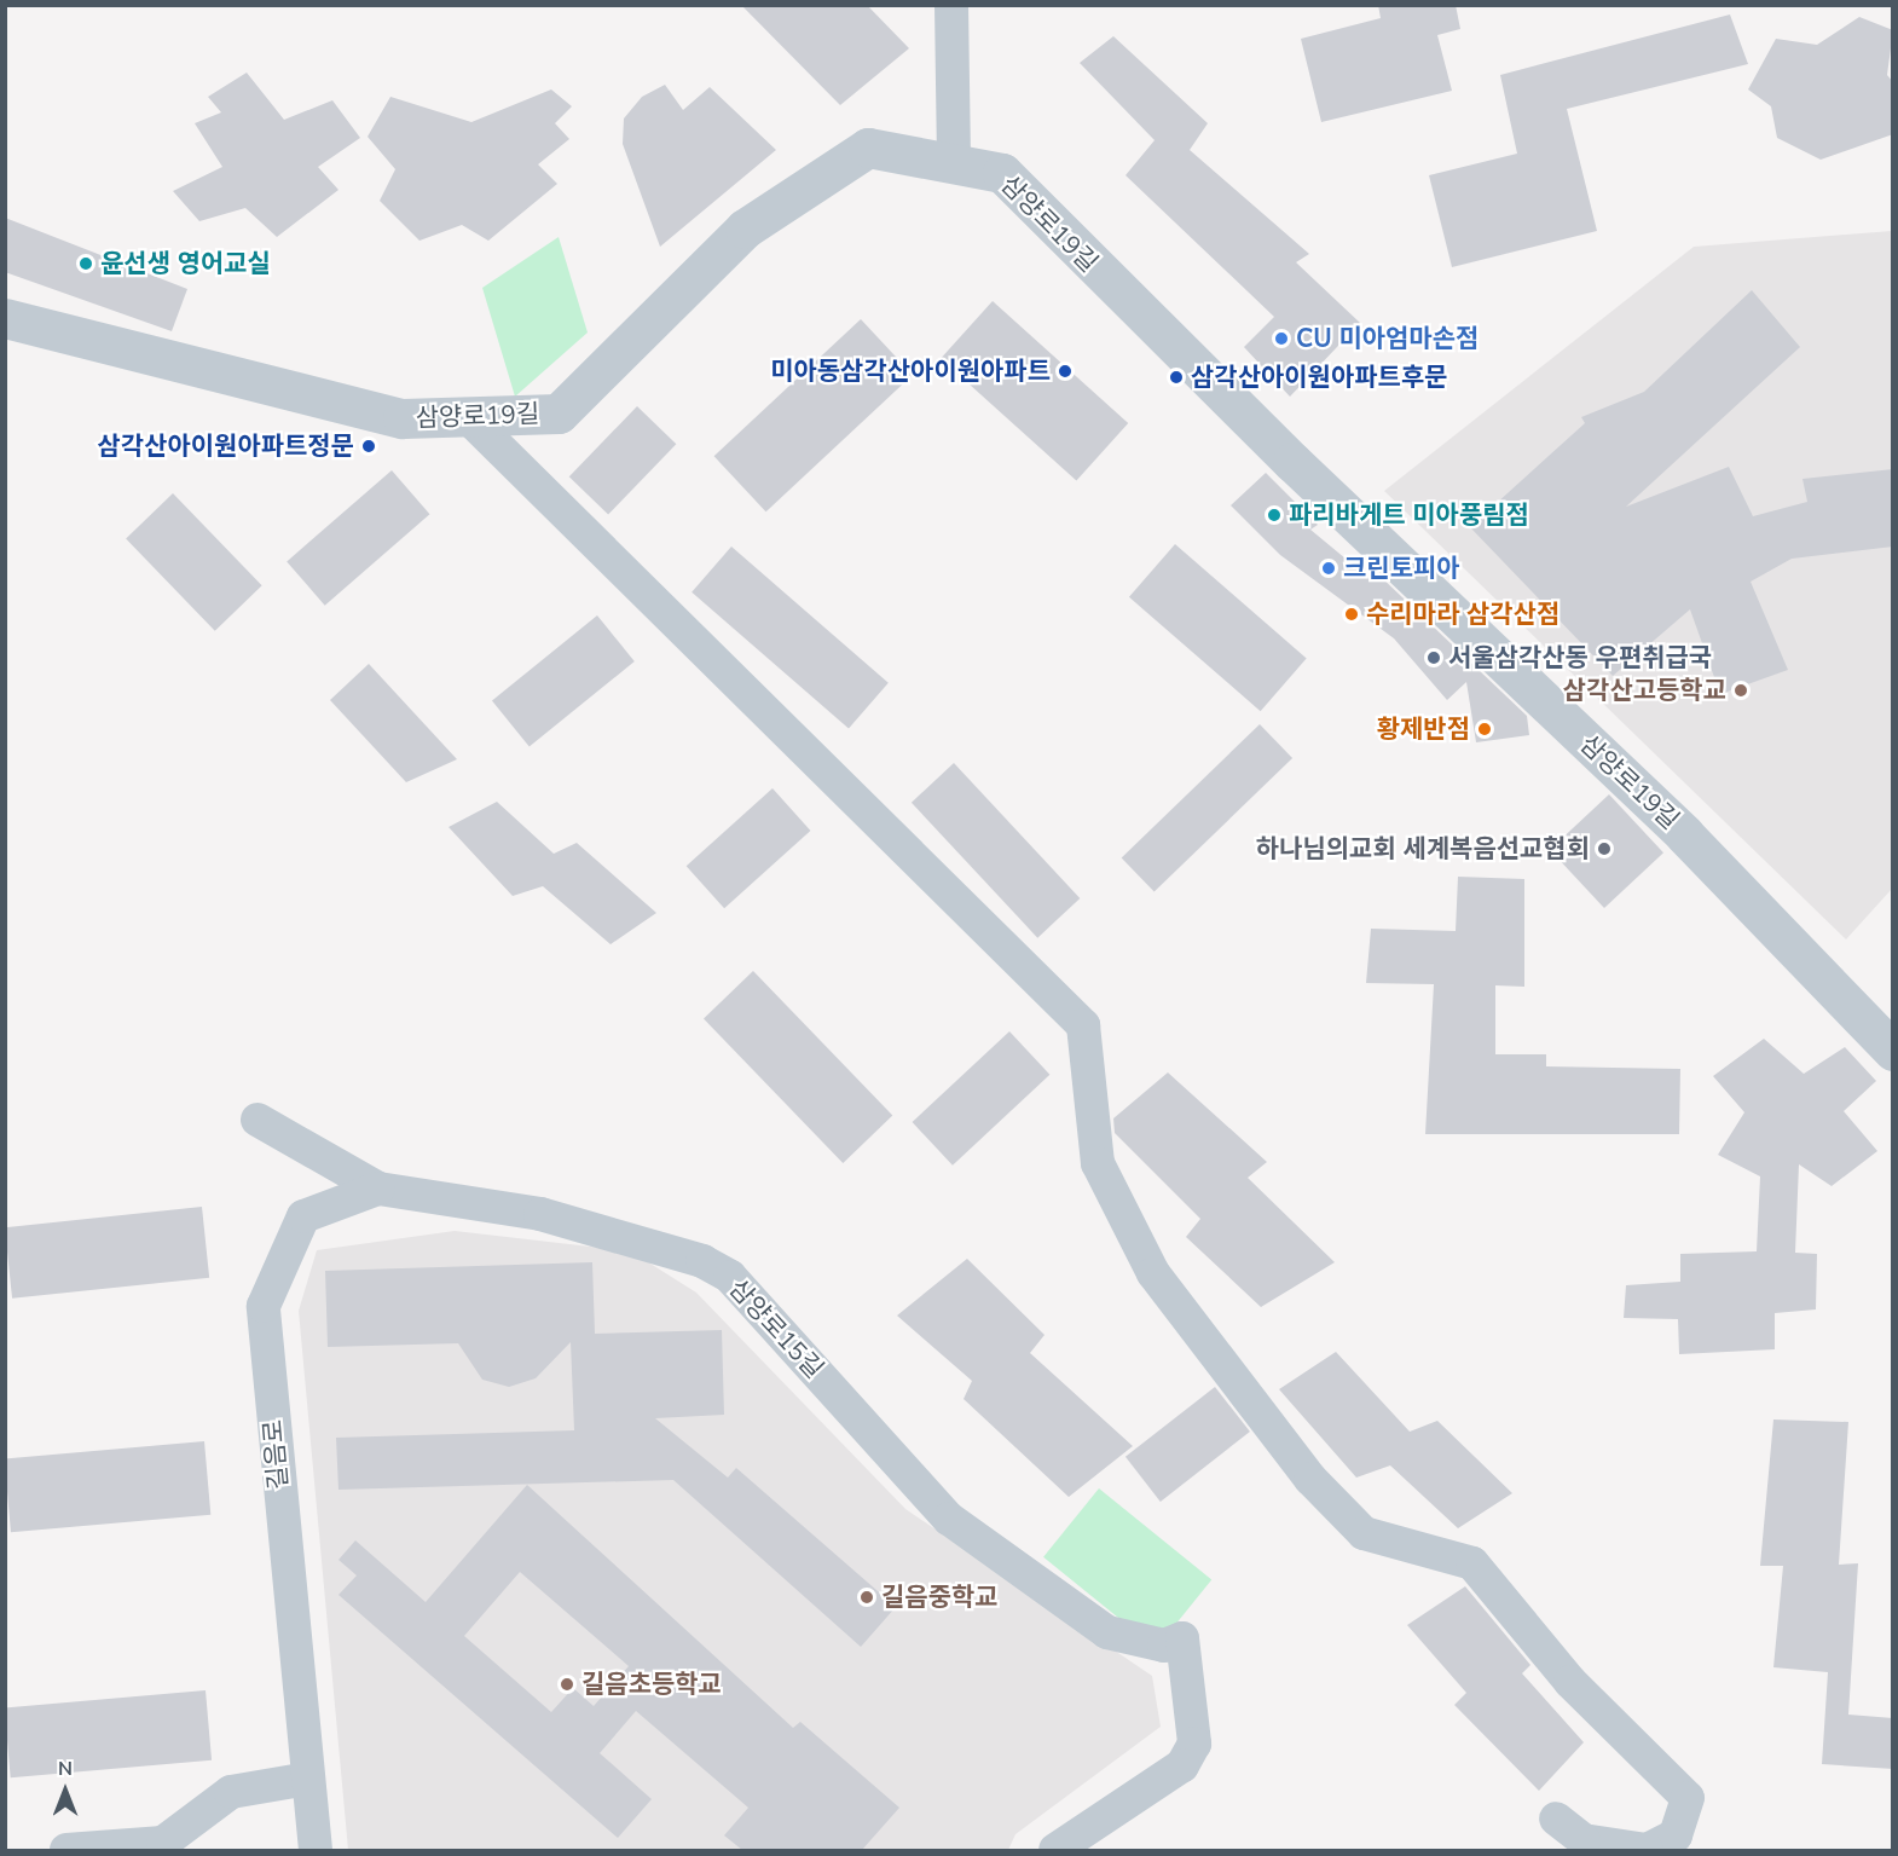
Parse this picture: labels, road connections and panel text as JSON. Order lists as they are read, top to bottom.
{
  "streets": {
    "street": ["삼양로19길", "삼양로15길", "길음로"]
  },
  "crossings": [
    ["삼양로15길", "길음로"]
  ],
  "places": [
    "윤선생 영어교실",
    "CU 미아엄마손점",
    "미아동삼각산아이원아파트",
    "삼각산아이원아파트후문",
    "삼각산아이원아파트정문",
    "파리바게트 미아풍림점",
    "크린토피아",
    "수리마라 삼각산점",
    "서울삼각산동 우편취급국",
    "삼각산고등학교",
    "황제반점",
    "하나님의교회 세계복음선교협회",
    "길음중학교",
    "길음초등학교"
  ],
  "north": "top"
}
